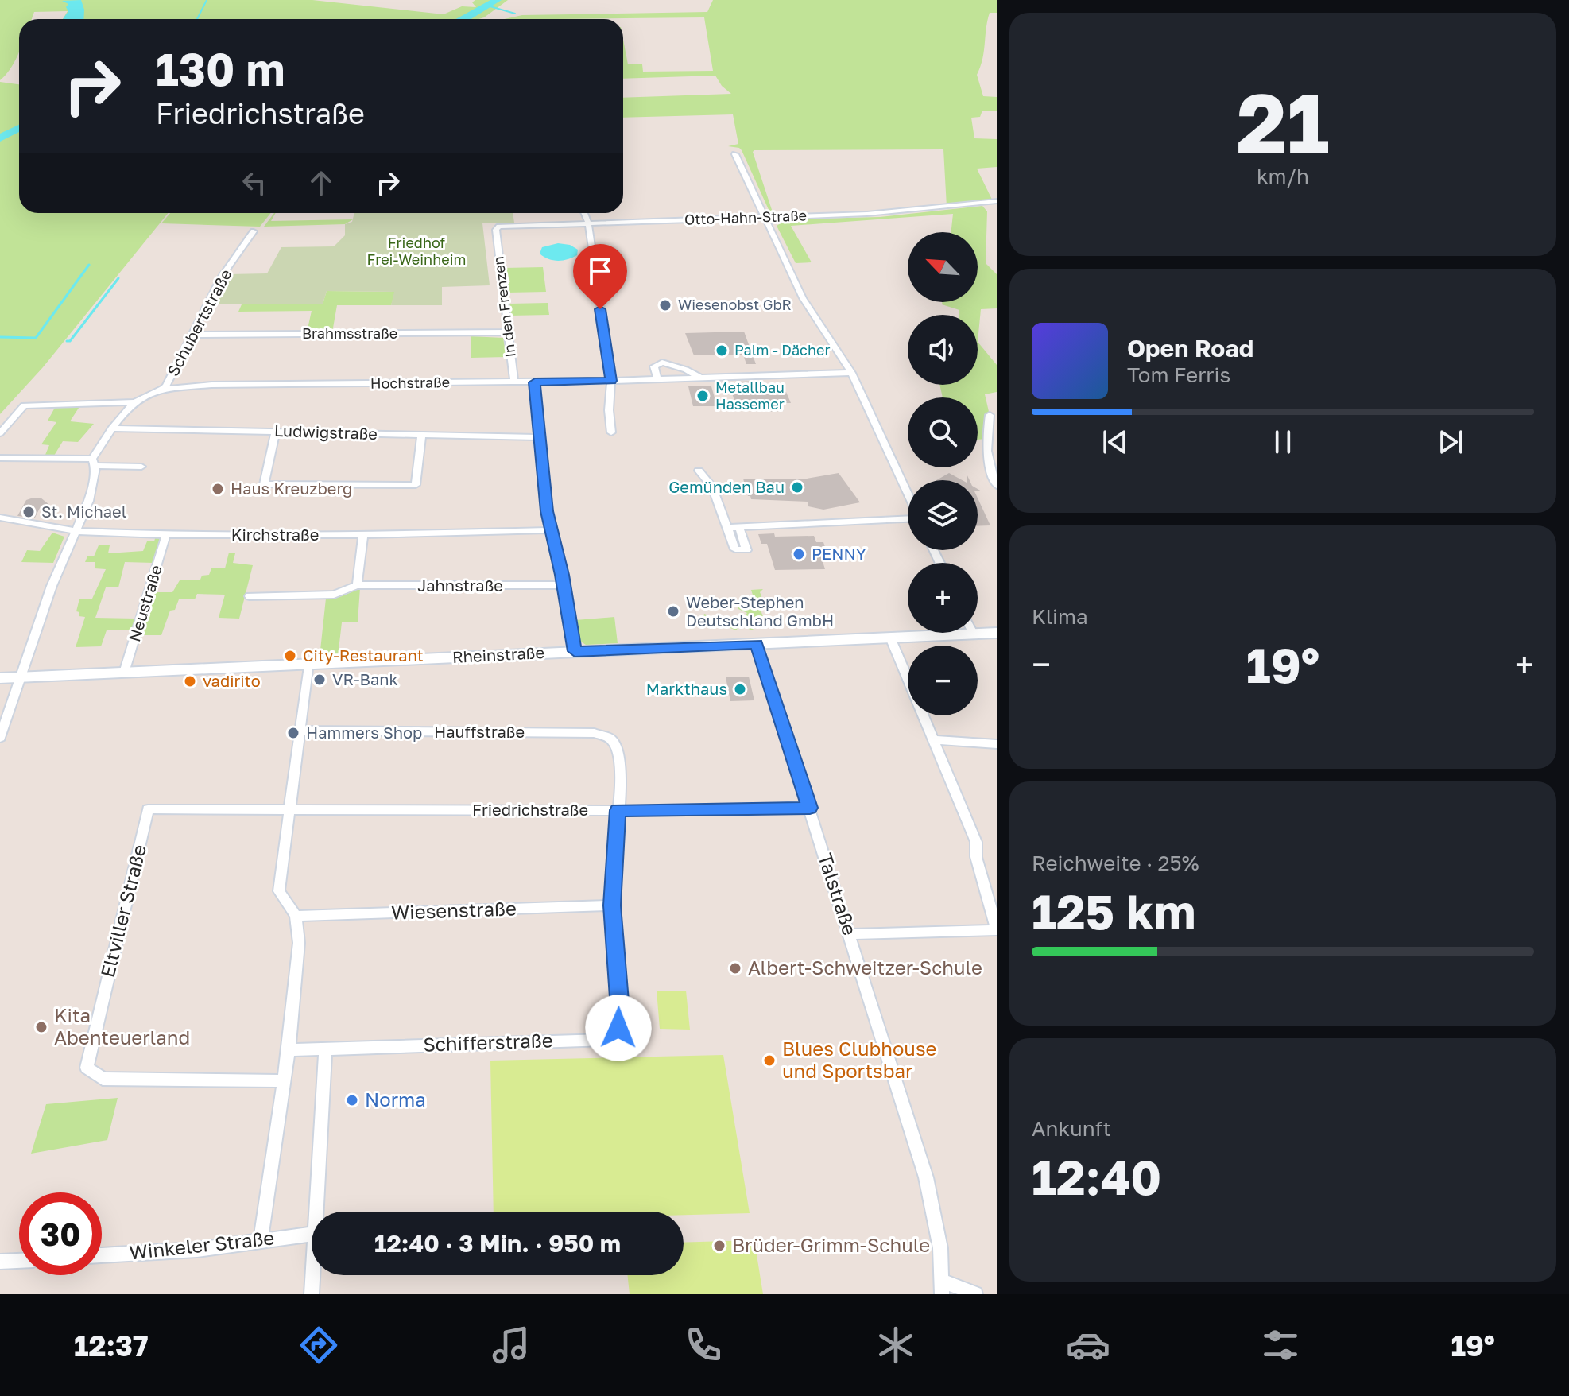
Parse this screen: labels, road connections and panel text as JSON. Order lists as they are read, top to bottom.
{
  "streets": {
    "street": [
      "Otto-Hahn-Straße",
      "In den Frenzen",
      "Schubertstraße",
      "Brahmsstraße",
      "Hochstraße",
      "Ludwigstraße",
      "Kirchstraße",
      "Jahnstraße",
      "Neustraße",
      "Rheinstraße",
      "Hauffstraße",
      "Friedrichstraße",
      "Talstraße",
      "Eltviller Straße",
      "Wiesenstraße",
      "Schifferstraße",
      "Winkeler Straße"
    ]
  },
  "crossings": [
    ["Otto-Hahn-Straße", "In den Frenzen"],
    ["In den Frenzen", "Brahmsstraße"],
    ["In den Frenzen", "Hochstraße"],
    ["Schubertstraße", "Brahmsstraße"],
    ["Schubertstraße", "Hochstraße"],
    ["Schubertstraße", "Ludwigstraße"],
    ["Schubertstraße", "Kirchstraße"],
    ["Schubertstraße", "Rheinstraße"],
    ["Kirchstraße", "Neustraße"],
    ["Neustraße", "Rheinstraße"],
    ["Rheinstraße", "Talstraße"],
    ["Hauffstraße", "Schifferstraße"],
    ["Friedrichstraße", "Talstraße"],
    ["Friedrichstraße", "Eltviller Straße"],
    ["Friedrichstraße", "Schifferstraße"],
    ["Wiesenstraße", "Schifferstraße"]
  ],
  "parks": ["Friedhof Frei-Weinheim"],
  "places": [
    "Wiesenobst GbR",
    "Palm - Dächer",
    "Metallbau Hassemer",
    "Gemünden Bau",
    "Haus Kreuzberg",
    "St. Michael",
    "PENNY",
    "Weber-Stephen Deutschland GmbH",
    "City-Restaurant",
    "VR-Bank",
    "vadirito",
    "Markthaus",
    "Hammers Shop",
    "Albert-Schweitzer-Schule",
    "Kita Abenteuerland",
    "Blues Clubhouse und Sportsbar",
    "Norma",
    "Brüder-Grimm-Schule"
  ],
  "north": "top left",
  "page": {
    "tile": [
      ["21", "km/h"],
      "Klima",
      ["Reichweite · 25%", "125 km"],
      ["Ankunft", "12:40"]
    ],
    "turn": ["130 m", "Friedrichstraße"],
    "map_buttons": ["+", "−"],
    "song": ["Open Road", "Tom Ferris"],
    "heat": ["−", "19°", "+"],
    "limit": "30",
    "trip": "12:40 · 3 Min. · 950 m",
    "tabs": ["12:37", "19°"]
  }
}
